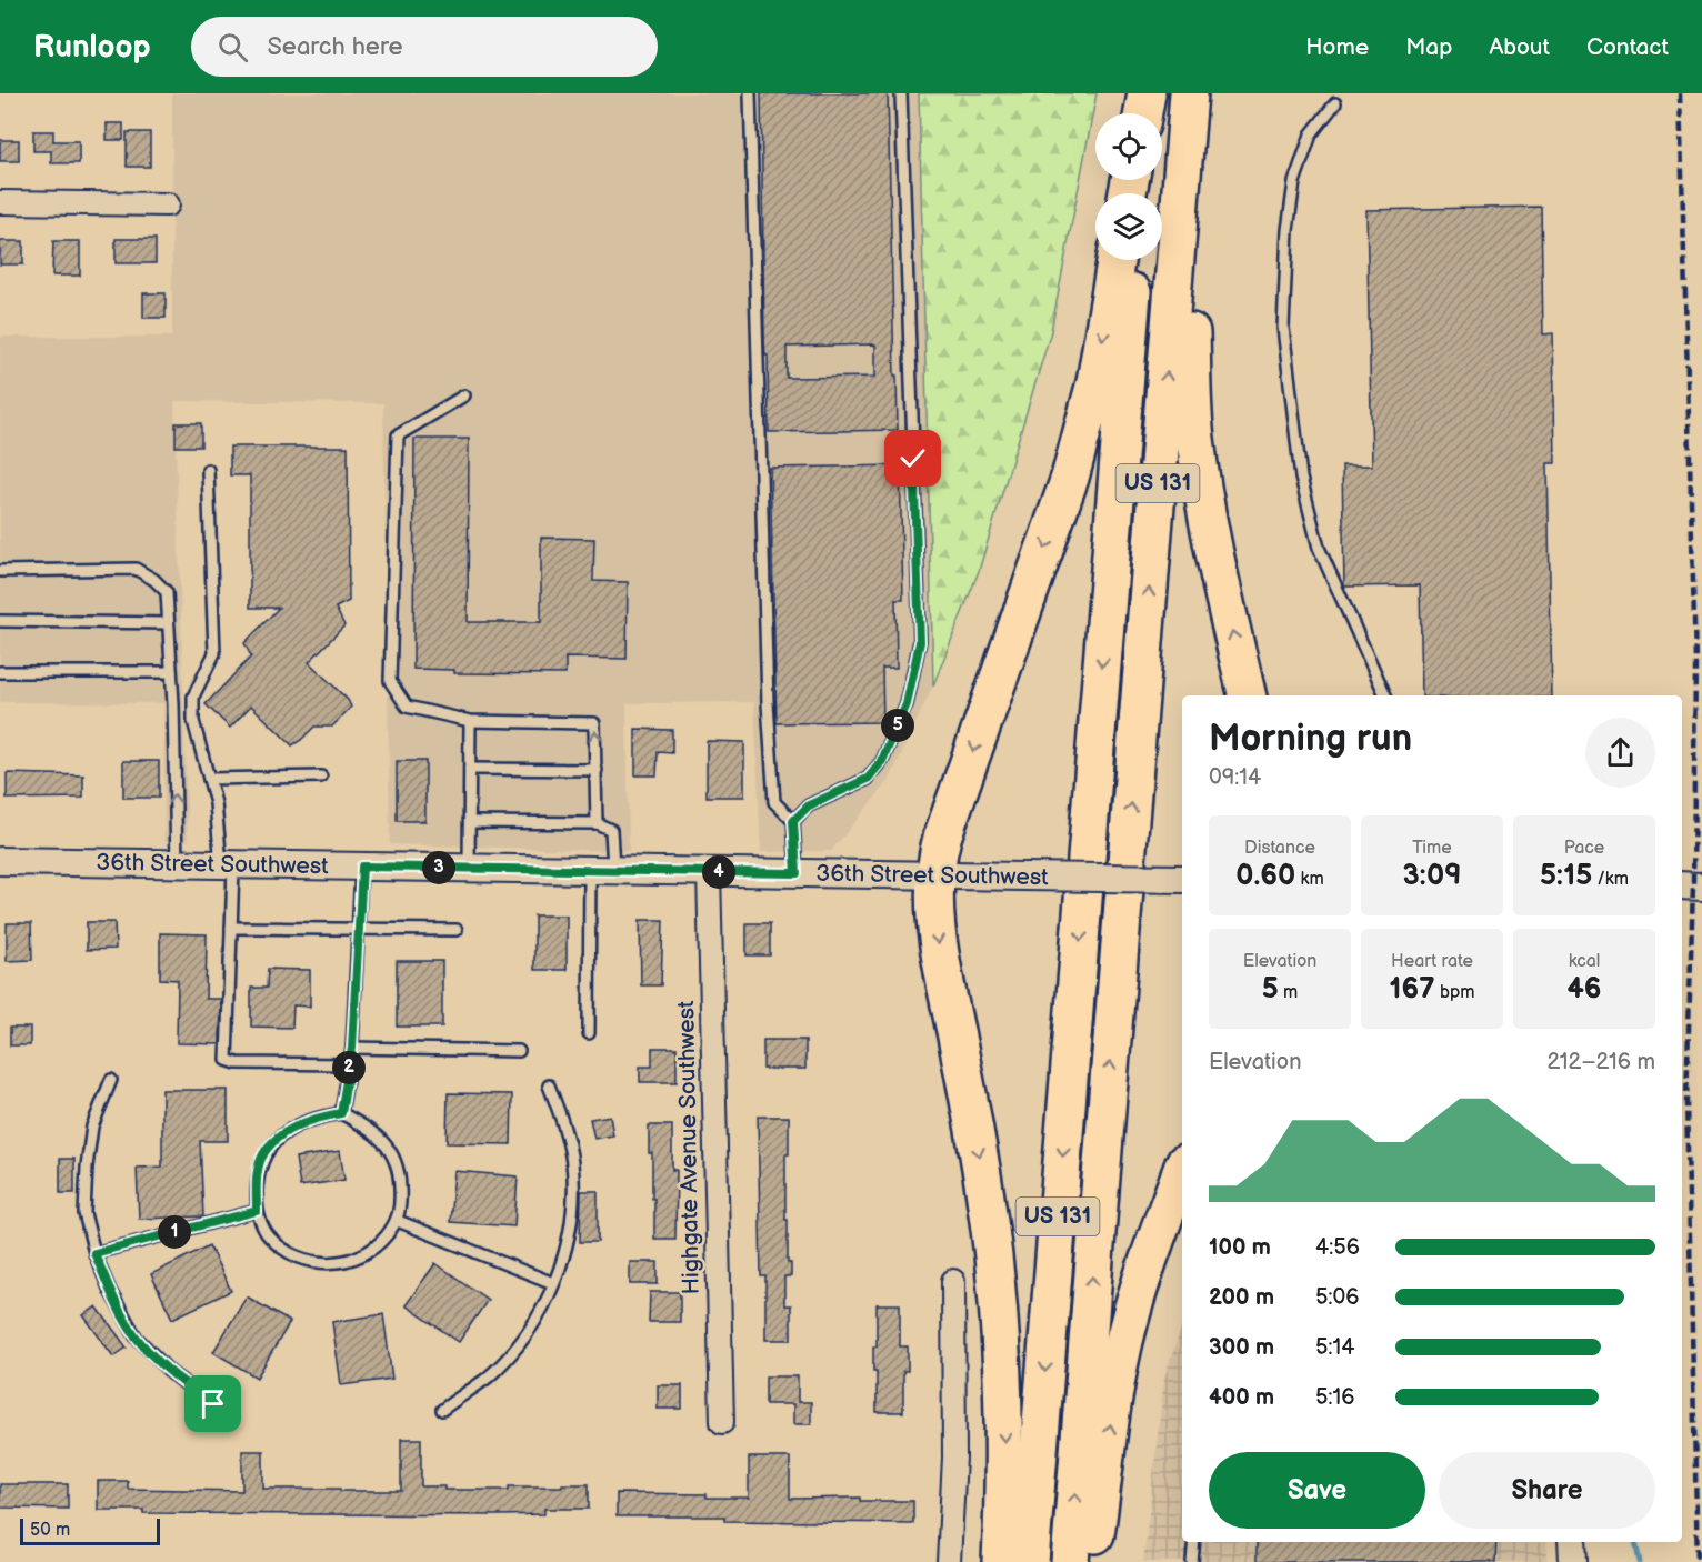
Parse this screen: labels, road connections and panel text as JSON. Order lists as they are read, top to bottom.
{
  "streets": {
    "highway": ["US 131"],
    "street": ["36th Street Southwest", "Highgate Avenue Southwest"]
  },
  "crossings": [
    ["36th Street Southwest", "Highgate Avenue Southwest"]
  ],
  "scale_bar": "50 m",
  "page": {
    "header": "Runloop",
    "search": "Search here",
    "nav": [
      "Home",
      "Map",
      "About",
      "Contact"
    ],
    "heading": ["Morning run", "09:14"],
    "pins": [
      "5",
      "3",
      "4",
      "2",
      "1"
    ],
    "stats": [
      ["Distance", "0.60 km"],
      ["Time", "3:09"],
      ["Pace", "5:15 /km"],
      ["Elevation", "5 m"],
      ["Heart rate", "167 bpm"],
      ["kcal", "46"]
    ],
    "chart": ["Elevation", "212–216 m"],
    "list": [
      {
        "name": "100 m",
        "note": "4:56"
      },
      {
        "name": "200 m",
        "note": "5:06"
      },
      {
        "name": "300 m",
        "note": "5:14"
      },
      {
        "name": "400 m",
        "note": "5:16"
      }
    ],
    "buttons": ["Save", "Share"],
    "scale": "50 m"
  }
}
